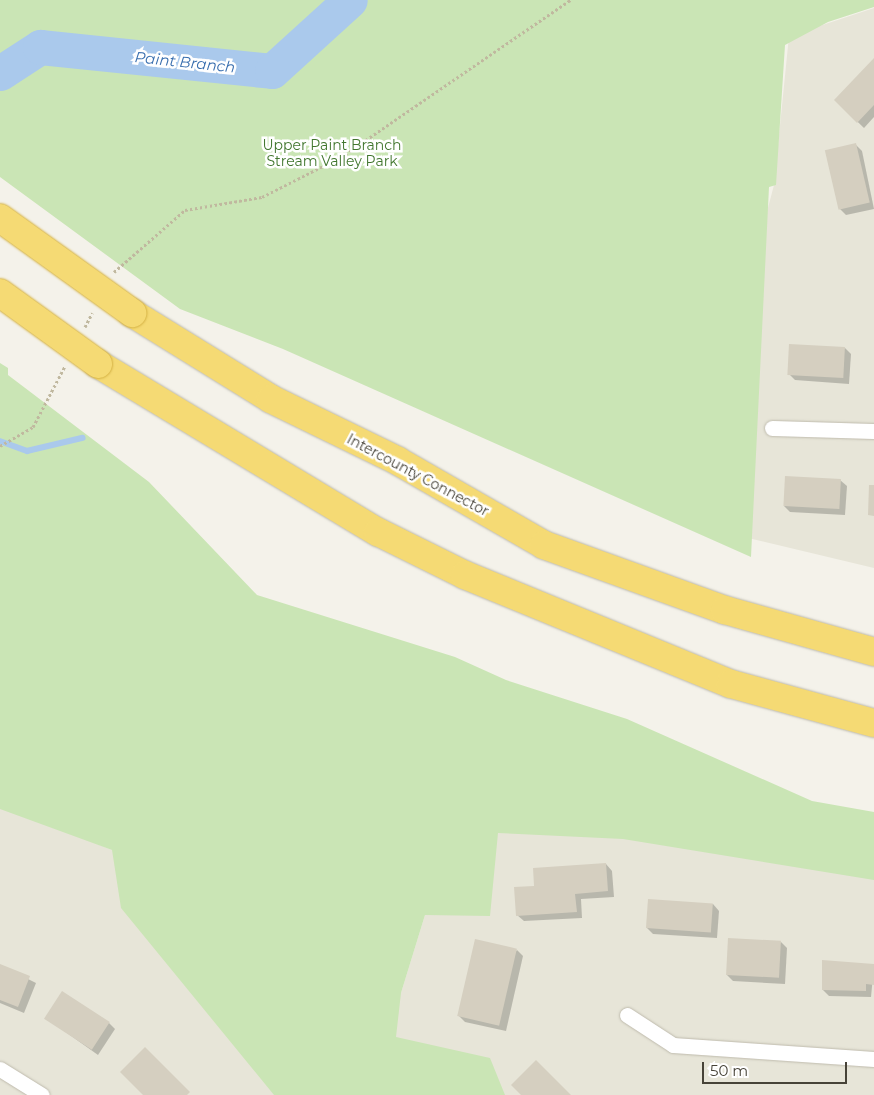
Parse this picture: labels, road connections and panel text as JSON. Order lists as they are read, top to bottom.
{
  "streets": {
    "highway": ["Intercounty Connector"]
  },
  "water": ["Paint Branch"],
  "parks": ["Upper Paint Branch Stream Valley Park"],
  "scale_bar": "50 m"
}
